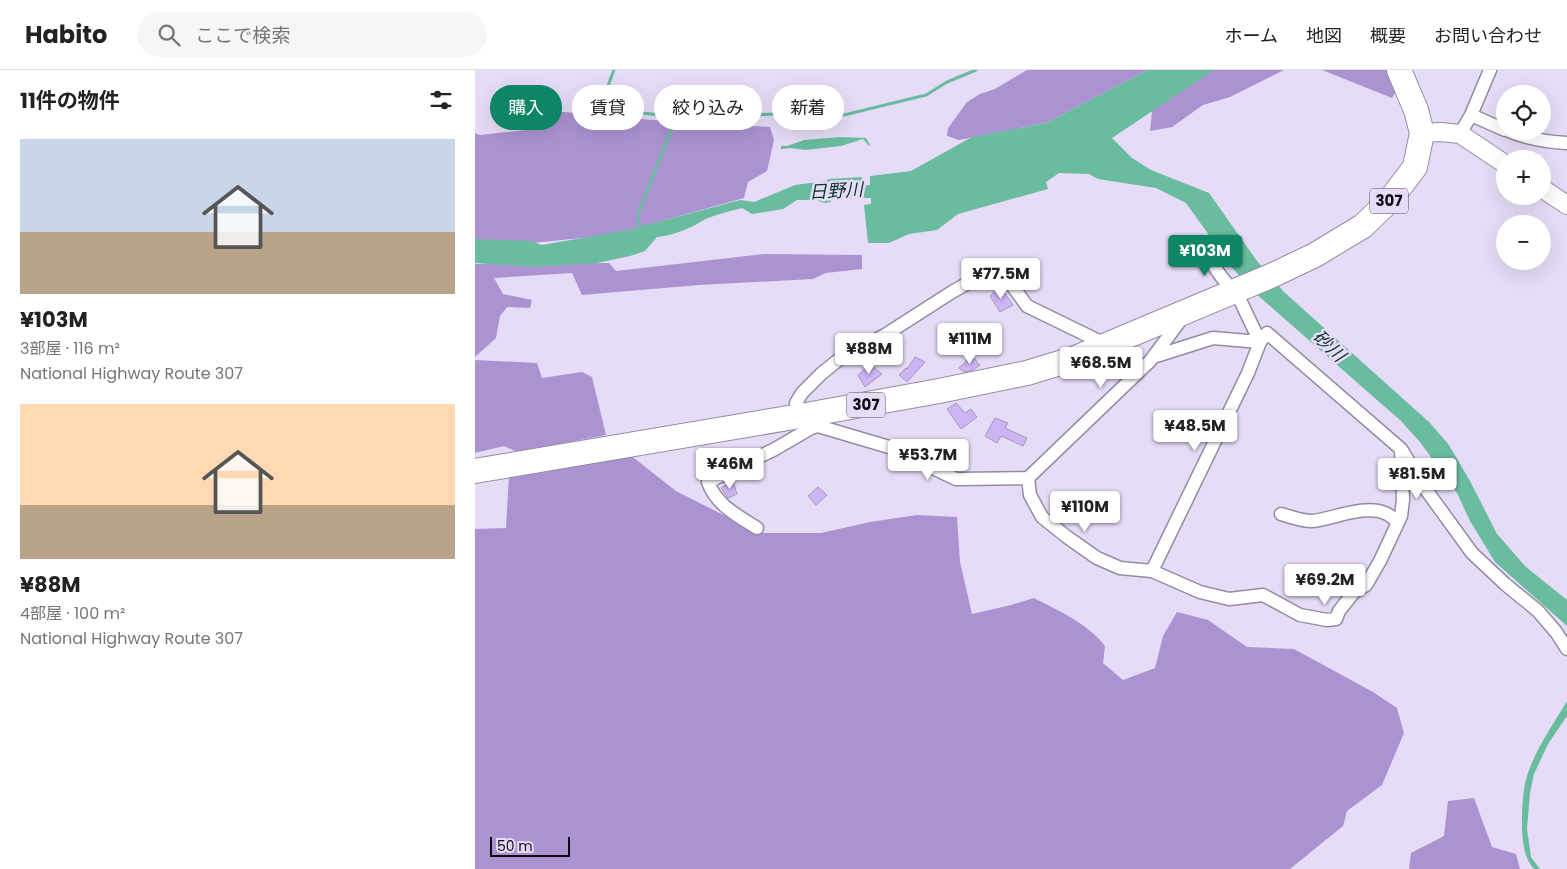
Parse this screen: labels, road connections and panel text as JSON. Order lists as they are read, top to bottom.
{
  "streets": {
    "highway": ["307"]
  },
  "water": ["日野川", "砂川"],
  "scale_bar": "50 m",
  "page": {
    "header": "Habito",
    "search": "ここで検索",
    "nav": [
      "ホーム",
      "地図",
      "概要",
      "お問い合わせ"
    ],
    "heading": "11件の物件",
    "map_buttons": ["+", "−"],
    "chip": [
      "購入",
      "賃貸",
      "絞り込み",
      "新着"
    ],
    "list": [
      {
        "name": "¥103M",
        "note": "3部屋 · 116 m² · National Highway Route 307"
      },
      {
        "name": "¥88M",
        "note": "4部屋 · 100 m² · National Highway Route 307"
      }
    ],
    "price": [
      "¥103M",
      "¥77.5M",
      "¥111M",
      "¥88M",
      "¥68.5M",
      "¥48.5M",
      "¥53.7M",
      "¥46M",
      "¥81.5M",
      "¥110M",
      "¥69.2M"
    ],
    "scale": "50 m"
  }
}
